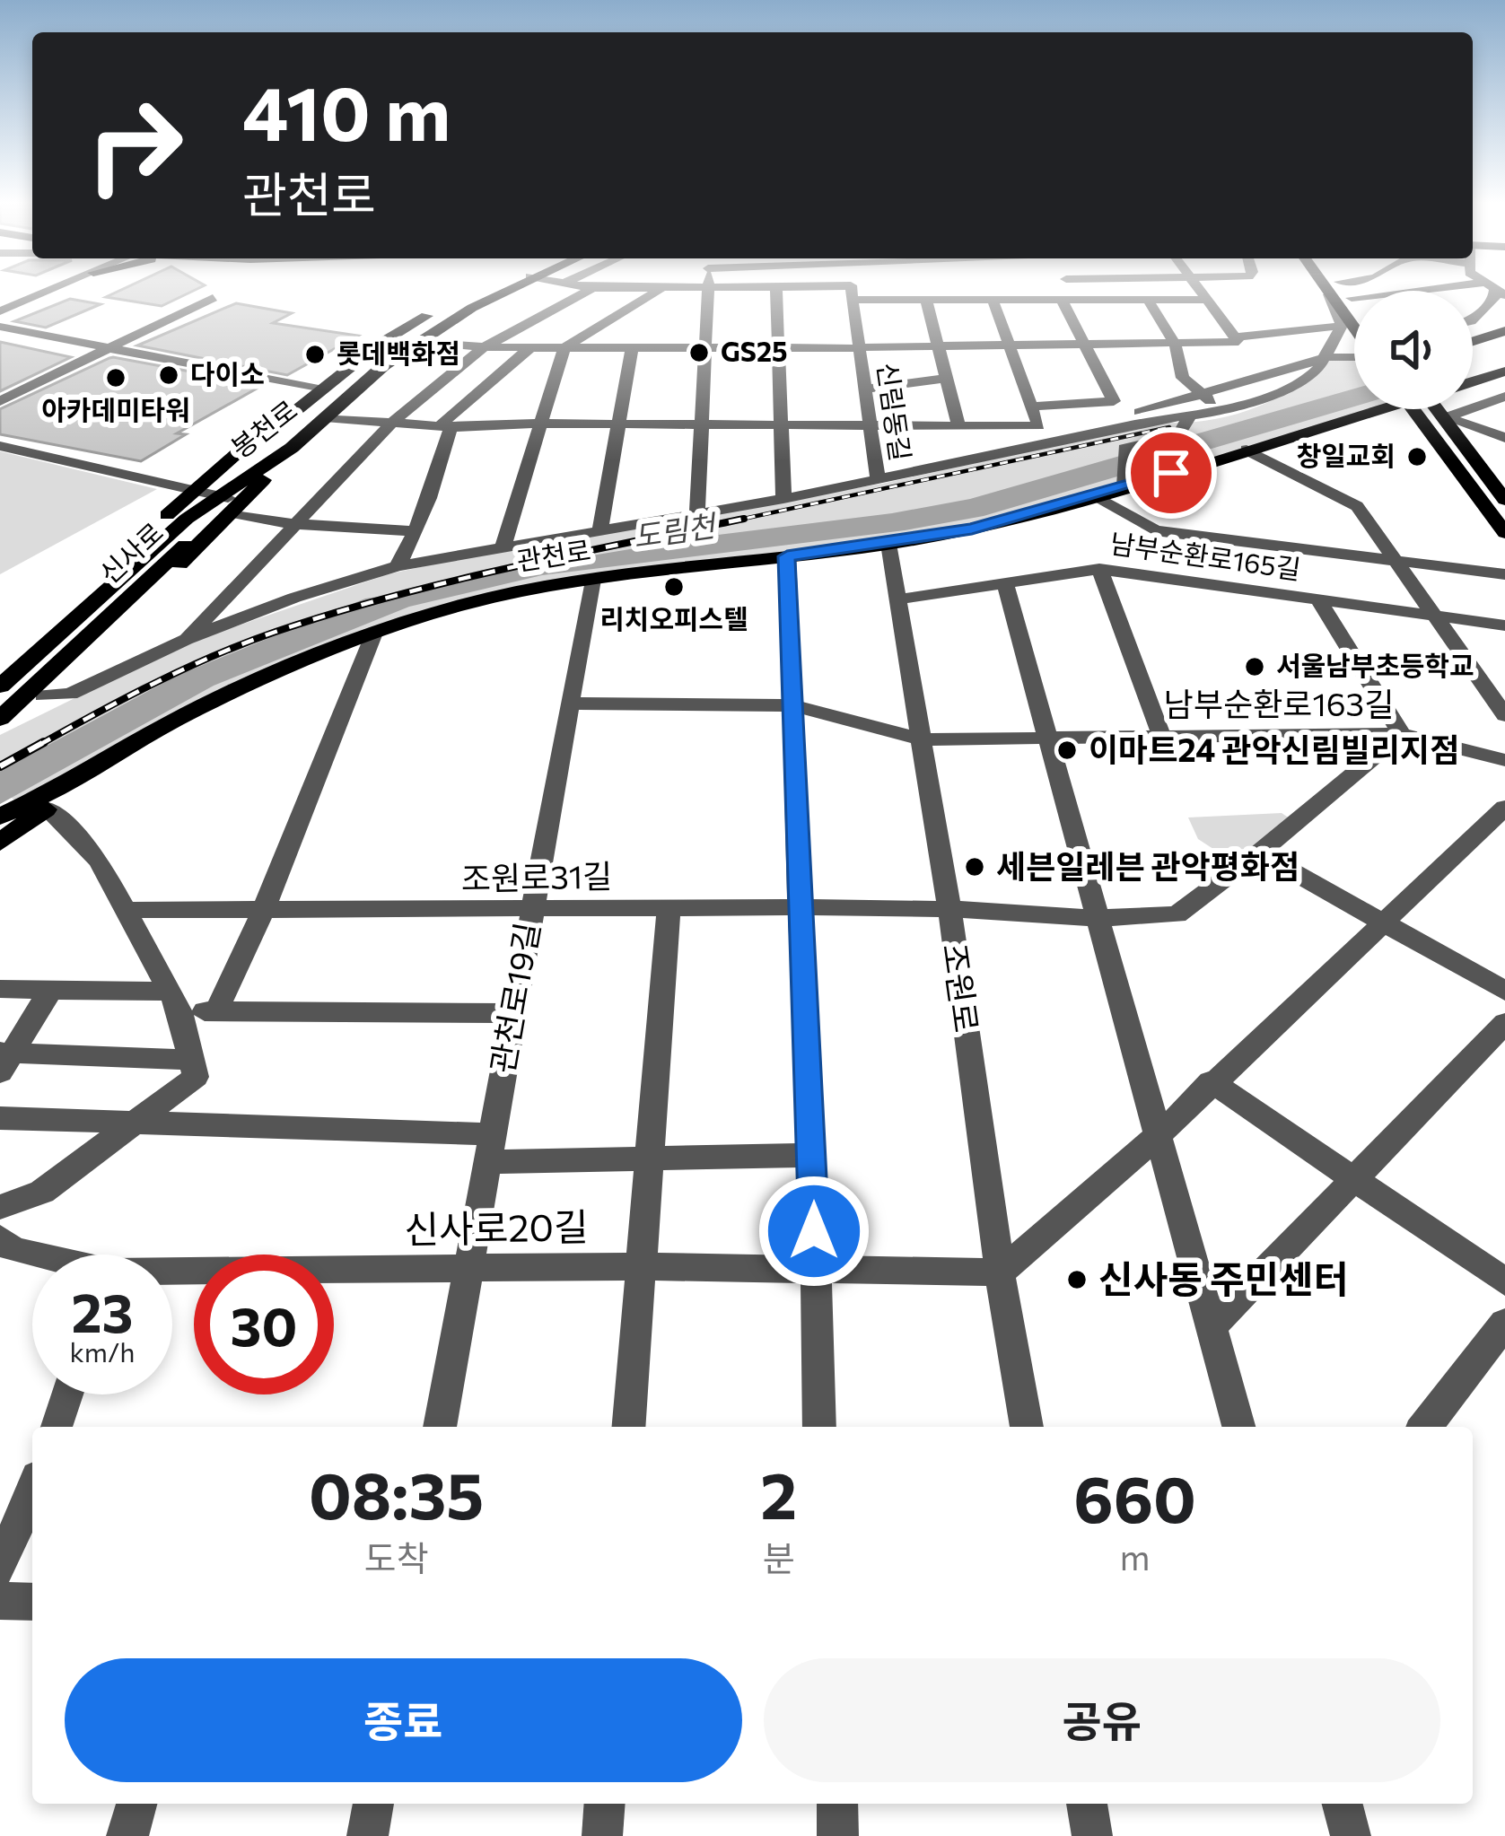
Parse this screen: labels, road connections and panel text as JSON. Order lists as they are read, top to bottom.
{
  "streets": {
    "main road": ["봉천로", "신사로", "관천로"],
    "street": [
      "신림동길",
      "남부순환로165길",
      "남부순환로163길",
      "조원로31길",
      "조원로",
      "관천로19길",
      "신사로20길"
    ]
  },
  "crossings": [
    ["신림동길", "관천로"],
    ["봉천로", "신사로"],
    ["신사로", "관천로"],
    ["관천로", "조원로"],
    ["관천로", "관천로19길"],
    ["남부순환로165길", "조원로"],
    ["남부순환로163길", "조원로31길"],
    ["남부순환로163길", "조원로"],
    ["남부순환로163길", "관천로19길"],
    ["조원로31길", "조원로"],
    ["조원로31길", "관천로19길"],
    ["조원로", "신사로20길"],
    ["관천로19길", "신사로20길"]
  ],
  "water": ["도림천"],
  "places": [
    "GS25",
    "롯데백화점",
    "다이소",
    "아카데미타워",
    "창일교회",
    "리치오피스텔",
    "서울남부초등학교",
    "이마트24 관악신림빌리지점",
    "세븐일레븐 관악평화점",
    "신사동 주민센터"
  ],
  "page": {
    "turn": ["410 m", "관천로"],
    "speed": "23 km/h",
    "limit": "30",
    "eta": [
      "08:35",
      "도착",
      "2",
      "분",
      "660",
      "m"
    ],
    "buttons": ["종료", "공유"]
  }
}
